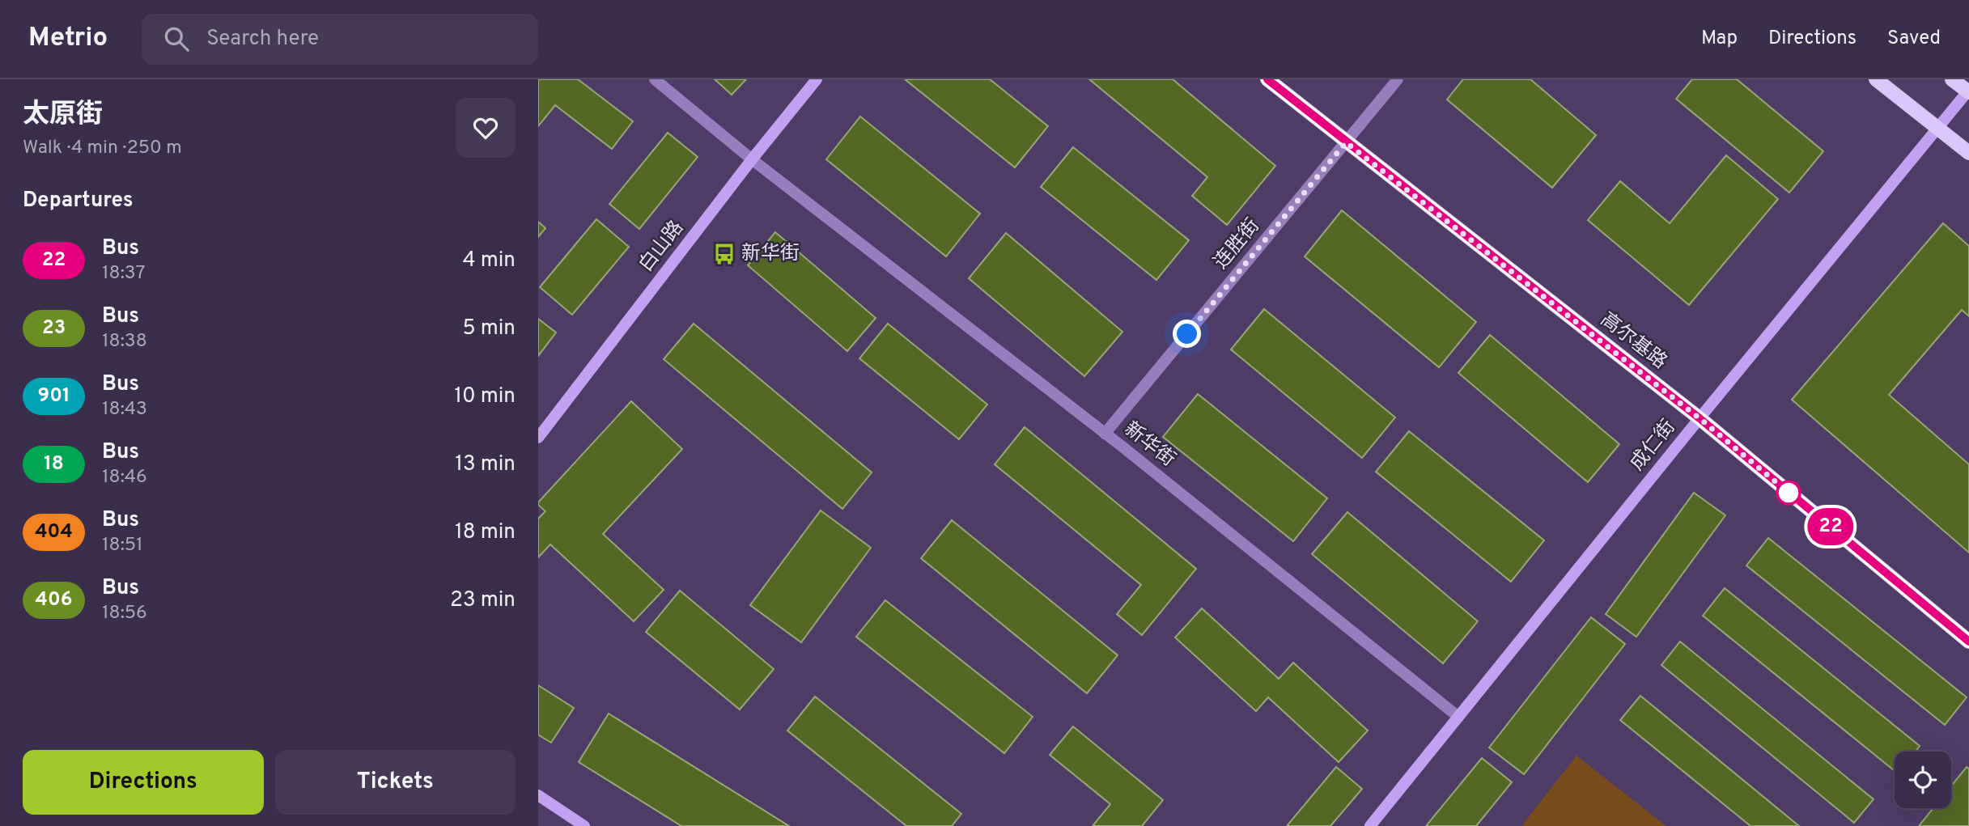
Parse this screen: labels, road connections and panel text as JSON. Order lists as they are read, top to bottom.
{
  "streets": {
    "main road": ["高尔基路"],
    "street": [
      "连胜街",
      "白山路",
      "新华街",
      "成仁街"
    ]
  },
  "crossings": [
    ["连胜街", "高尔基路"],
    ["连胜街", "新华街"],
    ["白山路", "新华街"],
    ["高尔基路", "成仁街"],
    ["新华街", "成仁街"]
  ],
  "places": {
    "bus stop": ["新华街"]
  },
  "lines": ["bus line 22"],
  "page": {
    "header": "Metrio",
    "search": "Search here",
    "nav": ["Map", "Directions", "Saved"],
    "heading": [
      ["太原街", "Walk · 4 min · 250 m"],
      "Departures"
    ],
    "on_map": "22",
    "list": [
      {
        "mark": "22",
        "name": "Bus",
        "note": "18:37",
        "value": "4 min"
      },
      {
        "mark": "23",
        "name": "Bus",
        "note": "18:38",
        "value": "5 min"
      },
      {
        "mark": "901",
        "name": "Bus",
        "note": "18:43",
        "value": "10 min"
      },
      {
        "mark": "18",
        "name": "Bus",
        "note": "18:46",
        "value": "13 min"
      },
      {
        "mark": "404",
        "name": "Bus",
        "note": "18:51",
        "value": "18 min"
      },
      {
        "mark": "406",
        "name": "Bus",
        "note": "18:56",
        "value": "23 min"
      }
    ],
    "buttons": ["Directions", "Tickets"]
  }
}
